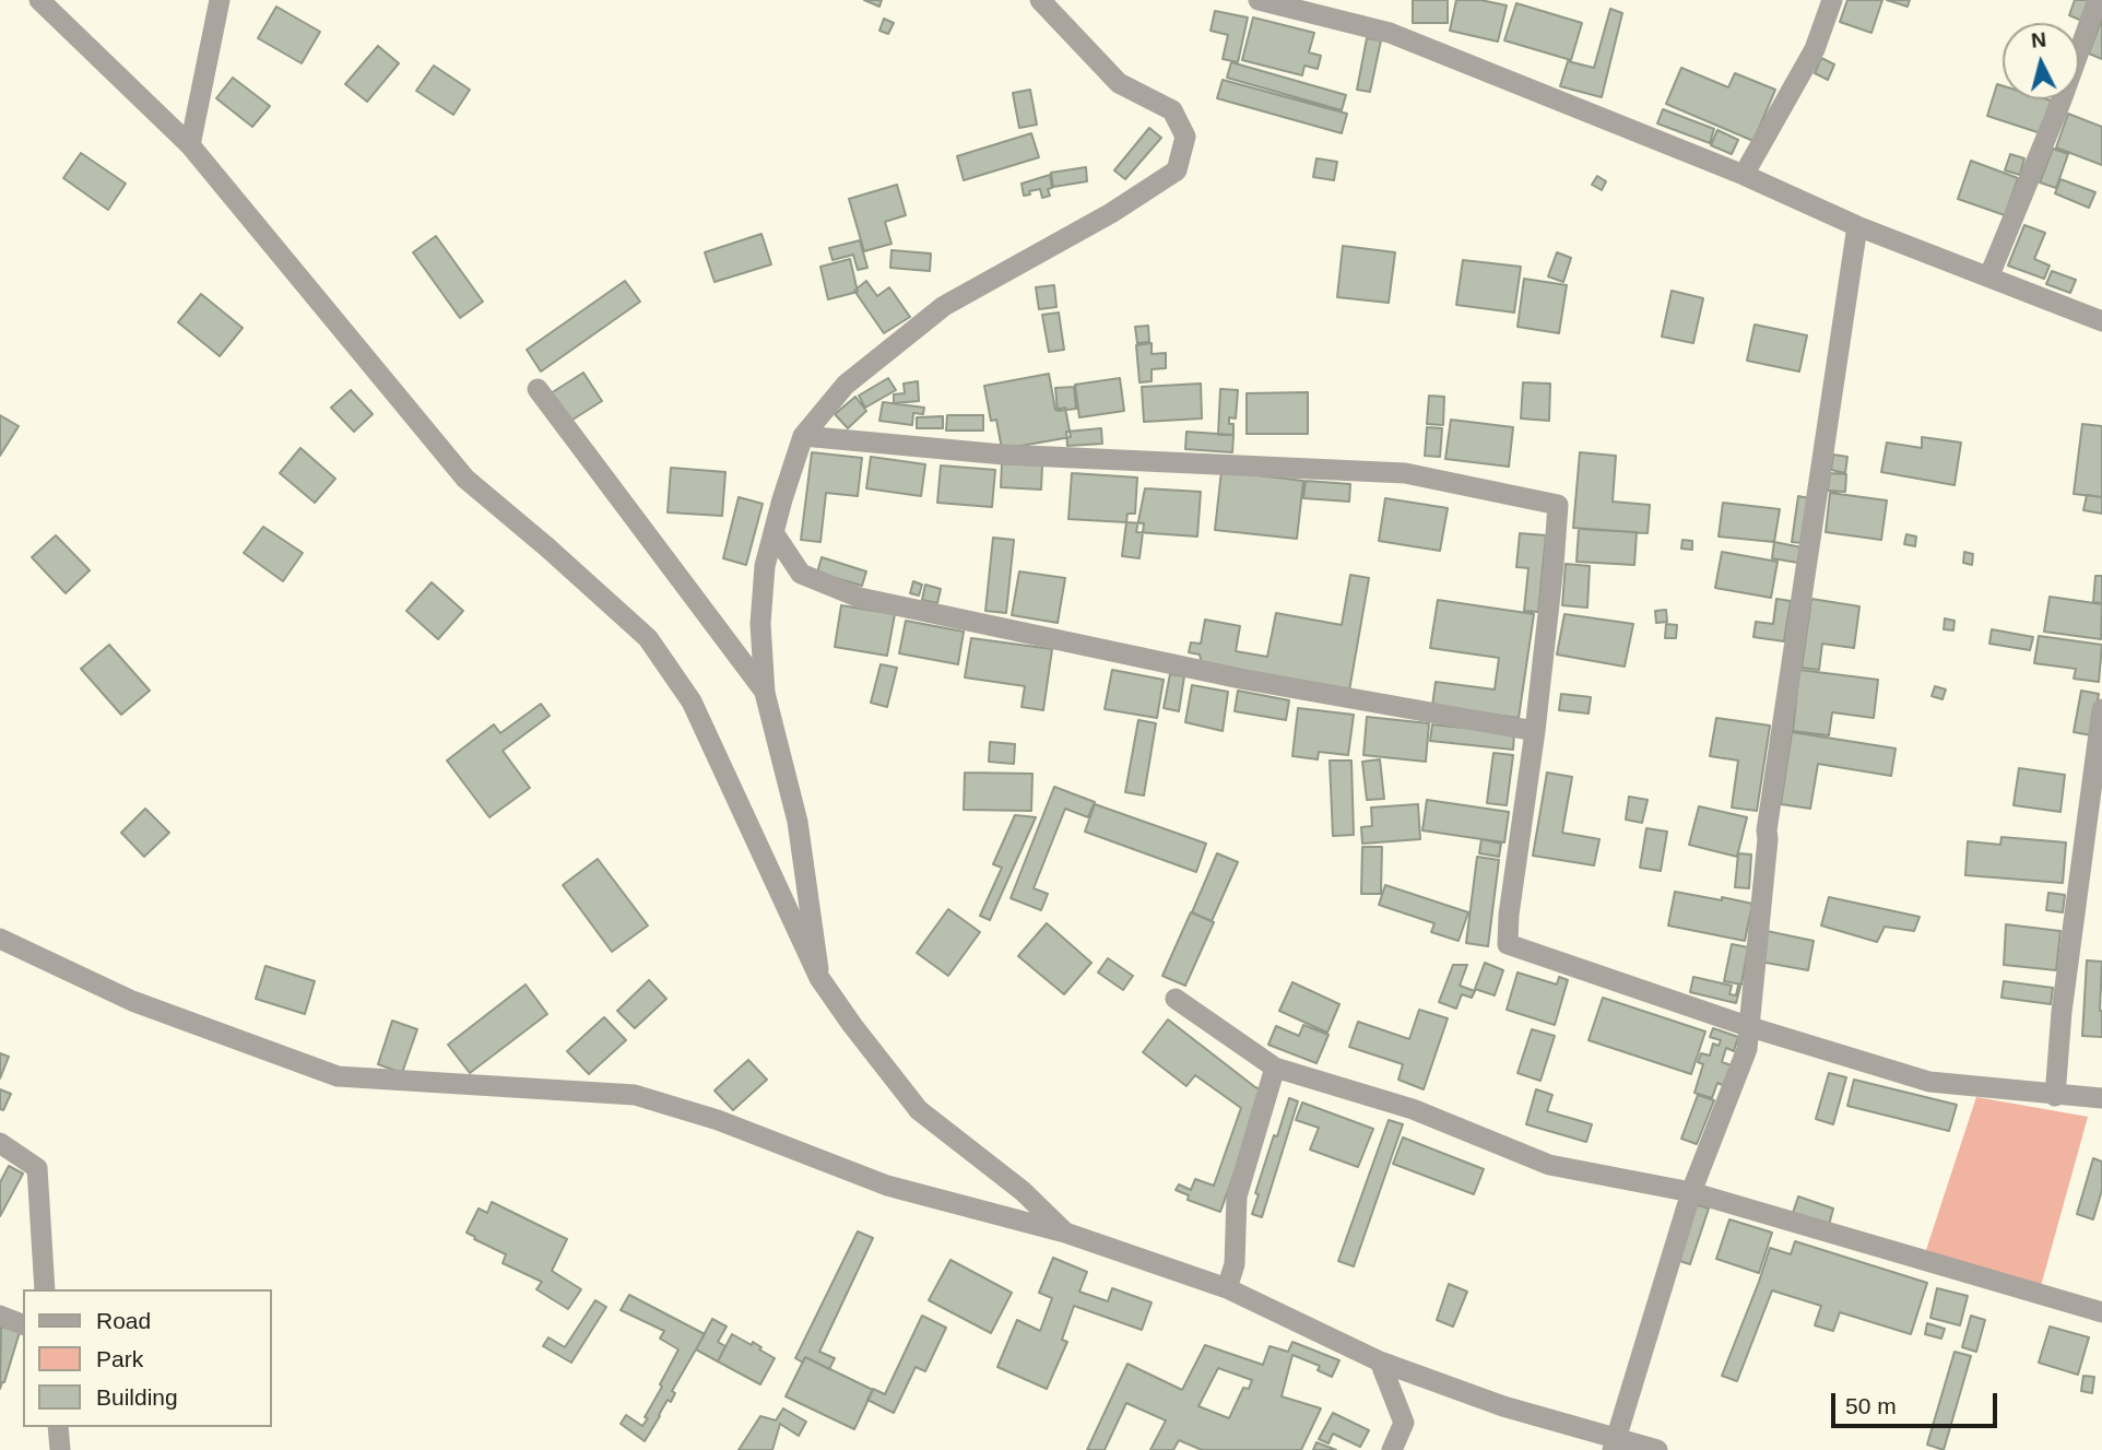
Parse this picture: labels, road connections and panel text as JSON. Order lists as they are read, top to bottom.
{
  "legend": ["Road", "Park", "Building"],
  "scale_bar": "50 m",
  "north": "top"
}
